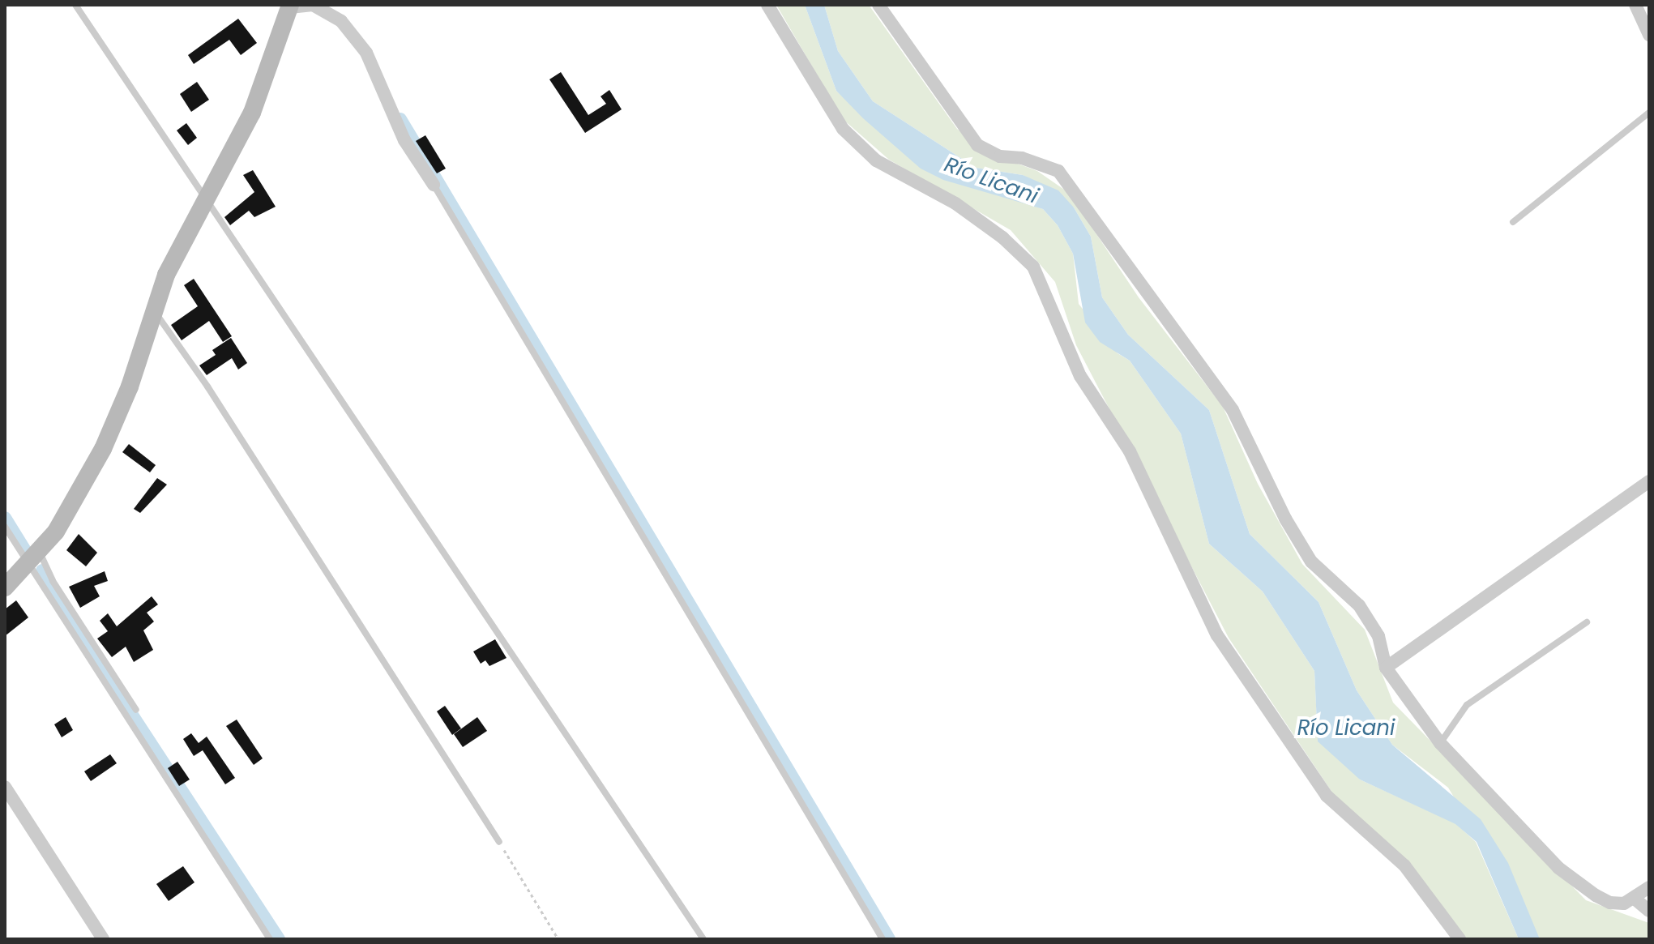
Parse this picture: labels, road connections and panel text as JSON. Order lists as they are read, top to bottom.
{
  "water": ["Río Licani"]
}
